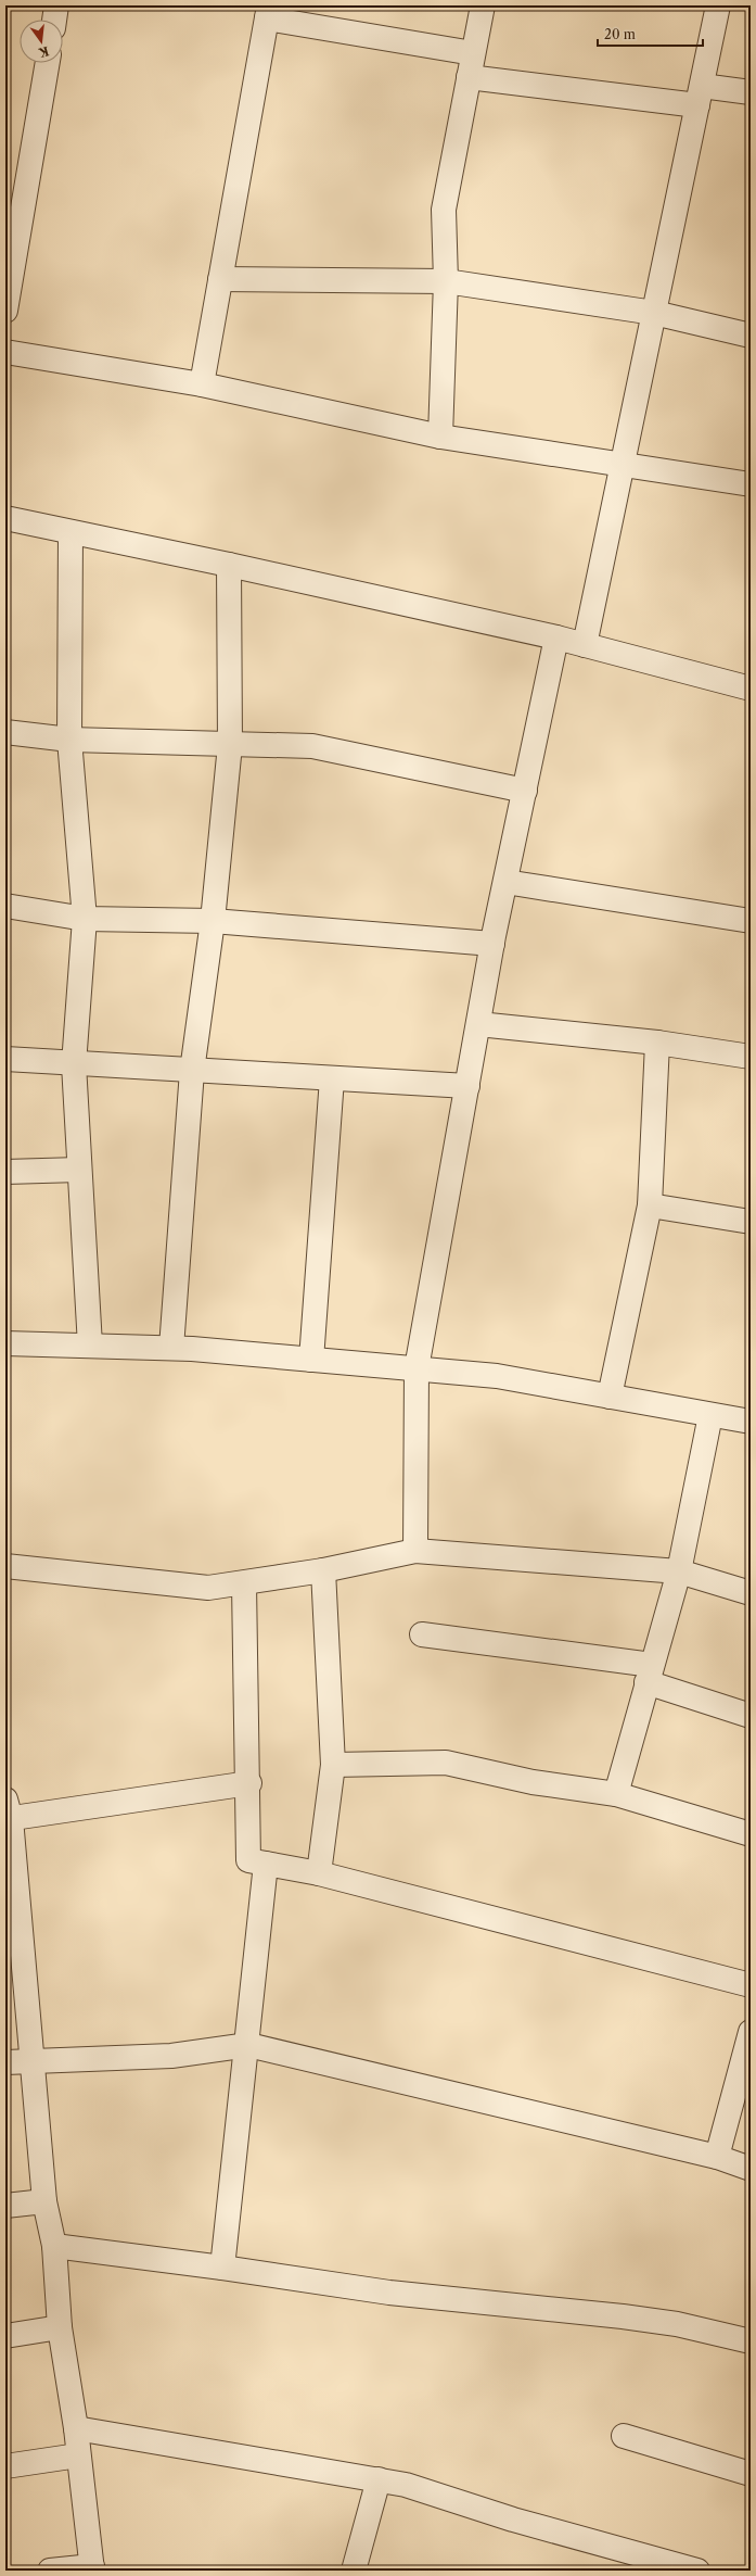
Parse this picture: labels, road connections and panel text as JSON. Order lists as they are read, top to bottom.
{
  "scale_bar": "20 m",
  "north": "bottom"
}
